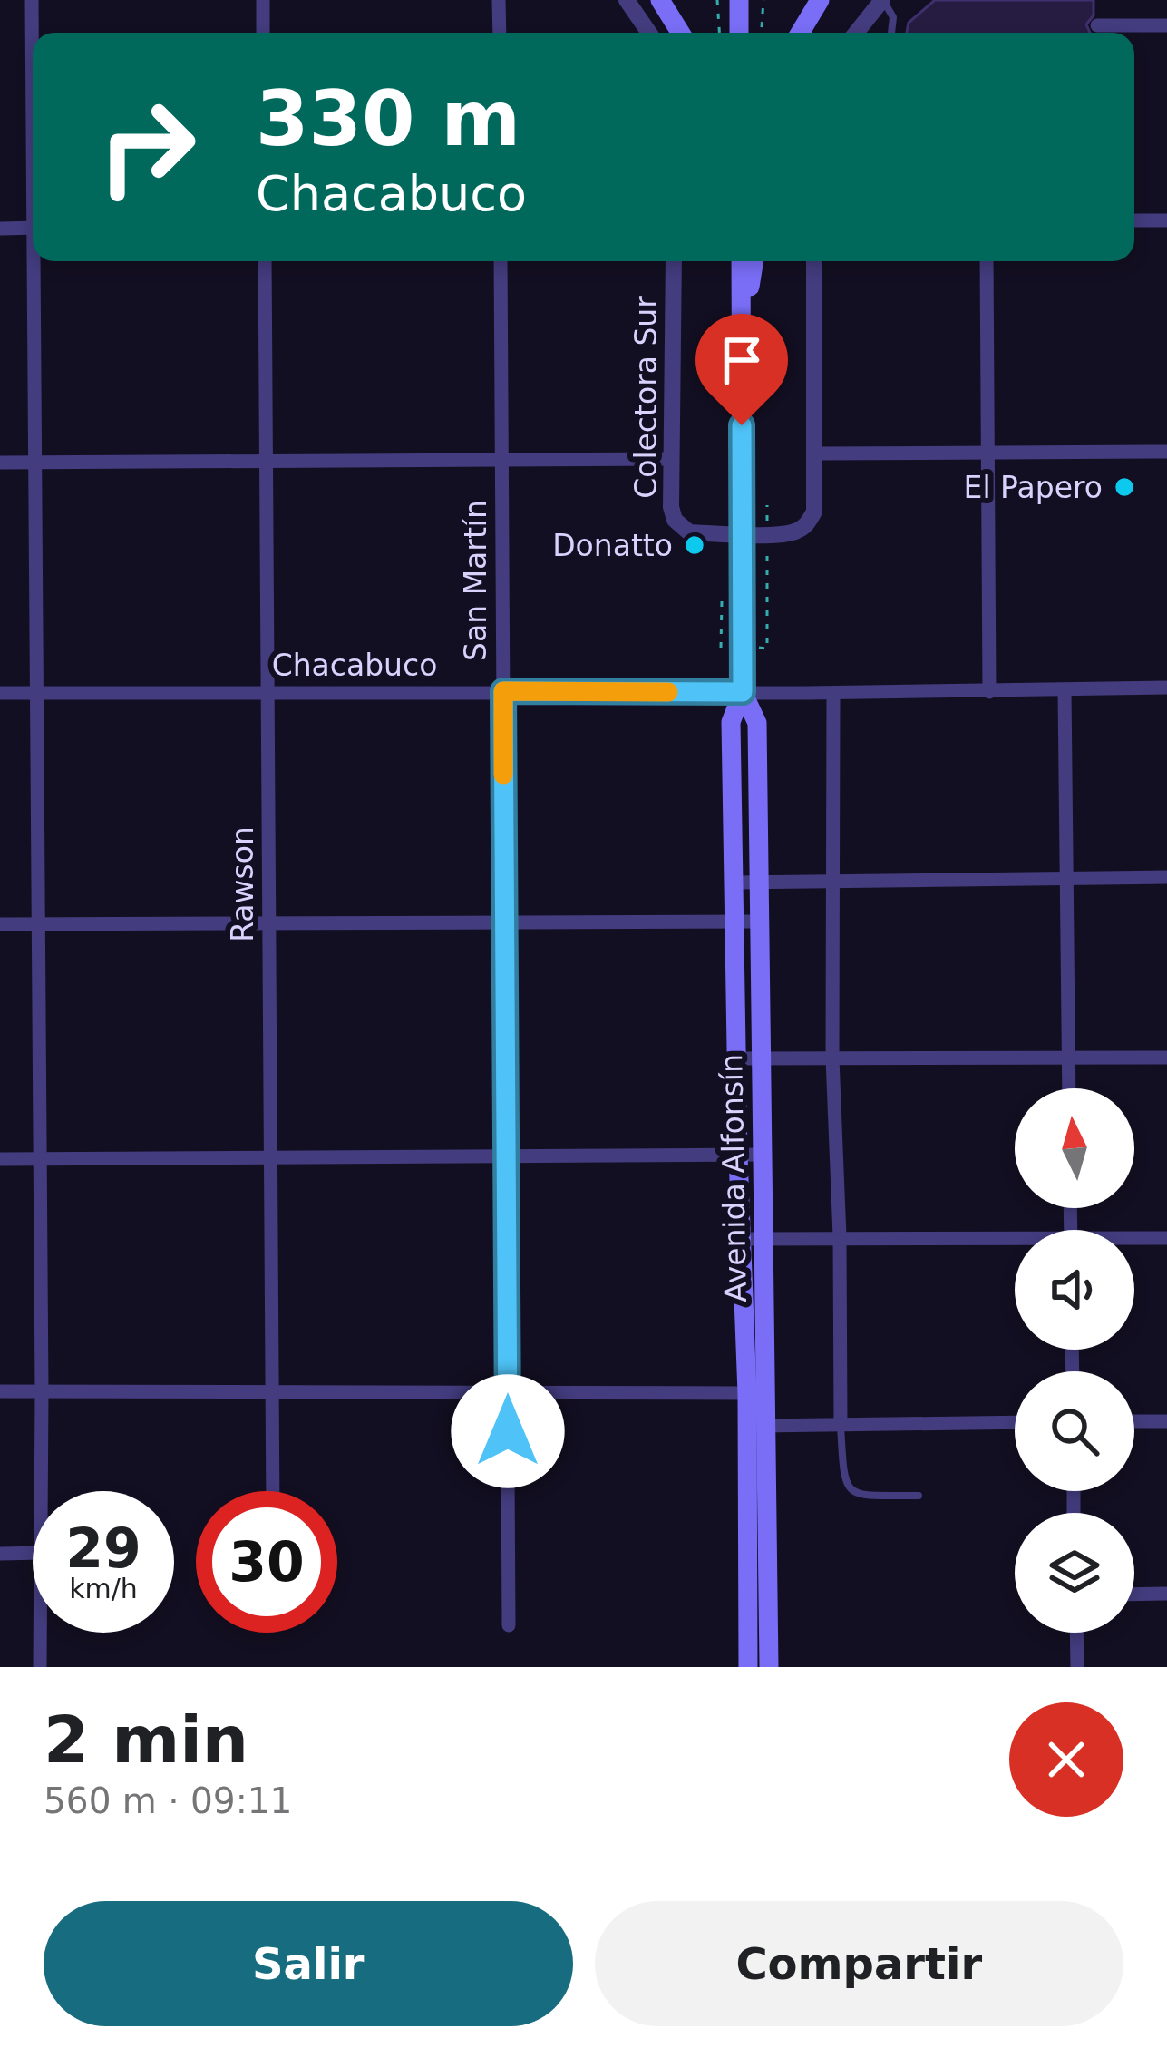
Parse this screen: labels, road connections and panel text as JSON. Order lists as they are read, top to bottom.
{
  "streets": {
    "main road": ["Avenida Alfonsín"],
    "street": [
      "Colectora Sur",
      "San Martín",
      "Chacabuco",
      "Rawson"
    ]
  },
  "crossings": [
    ["Colectora Sur", "Avenida Alfonsín"],
    ["San Martín", "Chacabuco"],
    ["Chacabuco", "Rawson"],
    ["Chacabuco", "Avenida Alfonsín"]
  ],
  "places": ["El Papero", "Donatto"],
  "north": "top",
  "page": {
    "turn": ["330 m", "Chacabuco"],
    "speed": "29 km/h",
    "limit": "30",
    "heading": ["2 min", "560 m · 09:11"],
    "buttons": ["Salir", "Compartir"]
  }
}
